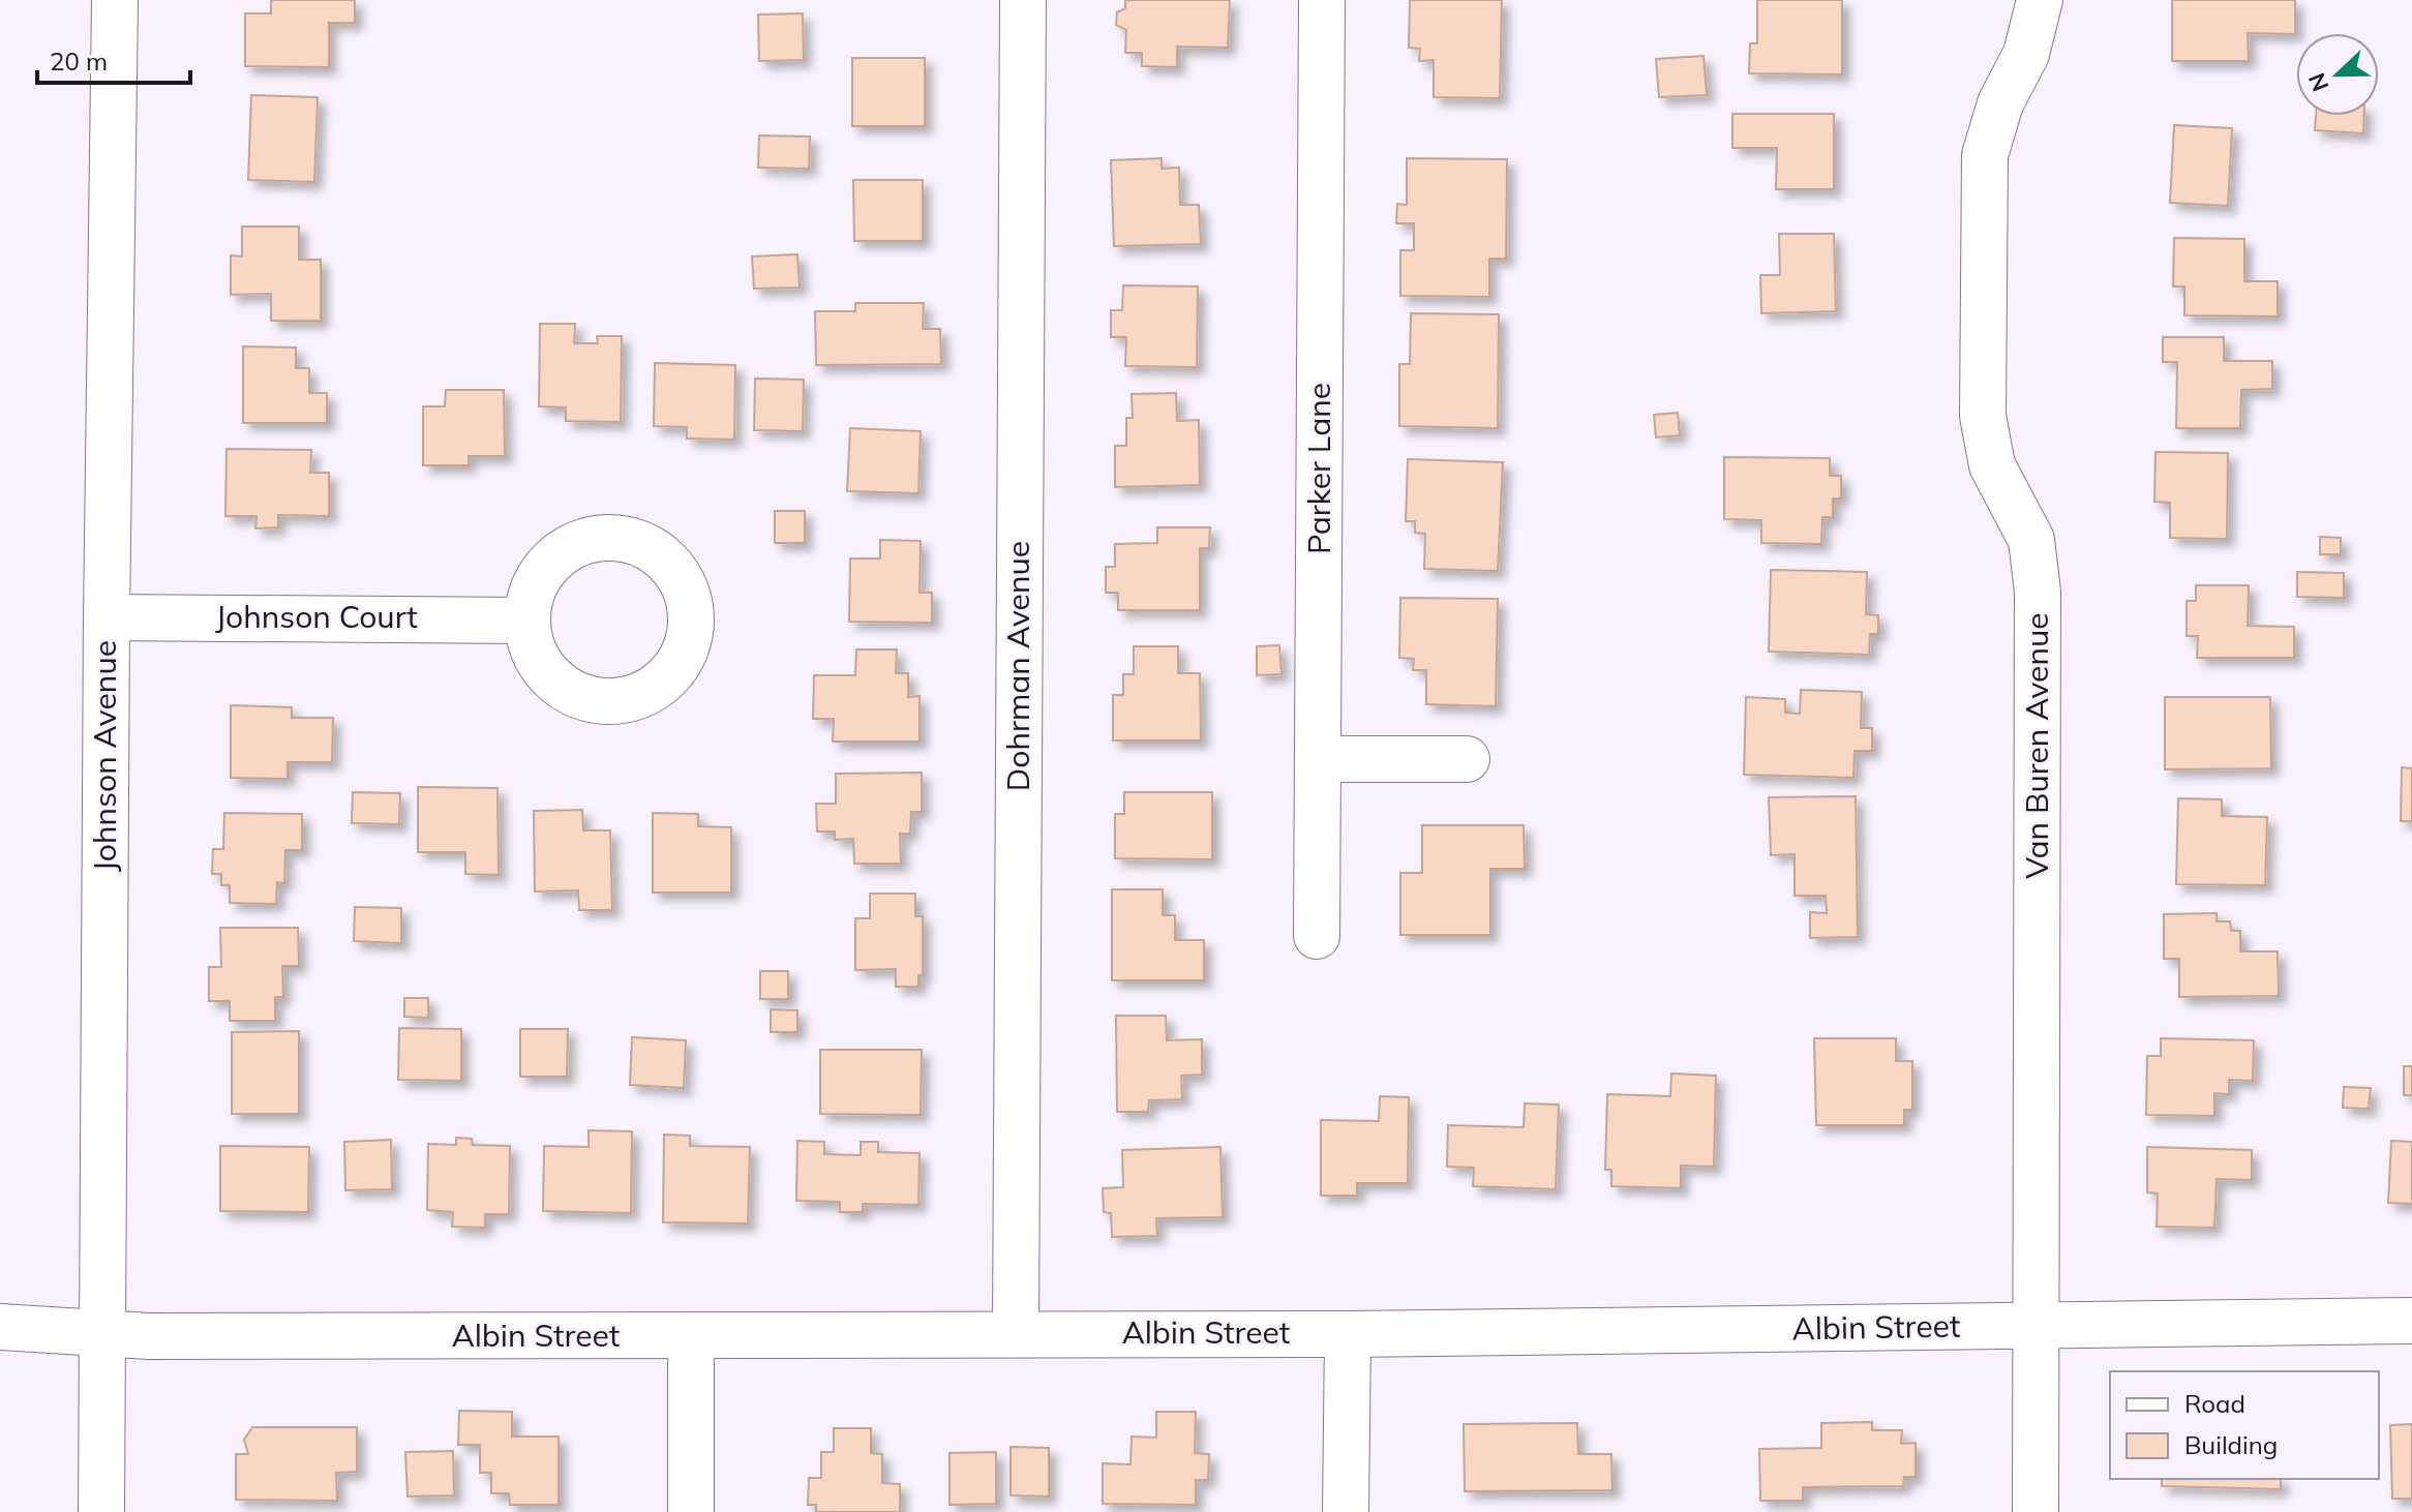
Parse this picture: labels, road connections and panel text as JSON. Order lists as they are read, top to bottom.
{
  "streets": {
    "street": [
      "Parker Lane",
      "Johnson Court",
      "Dohrman Avenue",
      "Van Buren Avenue",
      "Johnson Avenue",
      "Albin Street"
    ]
  },
  "crossings": [
    ["Johnson Court", "Johnson Avenue"],
    ["Dohrman Avenue", "Albin Street"],
    ["Van Buren Avenue", "Albin Street"],
    ["Johnson Avenue", "Albin Street"]
  ],
  "legend": ["Road", "Building"],
  "scale_bar": "20 m",
  "north": "left"
}
